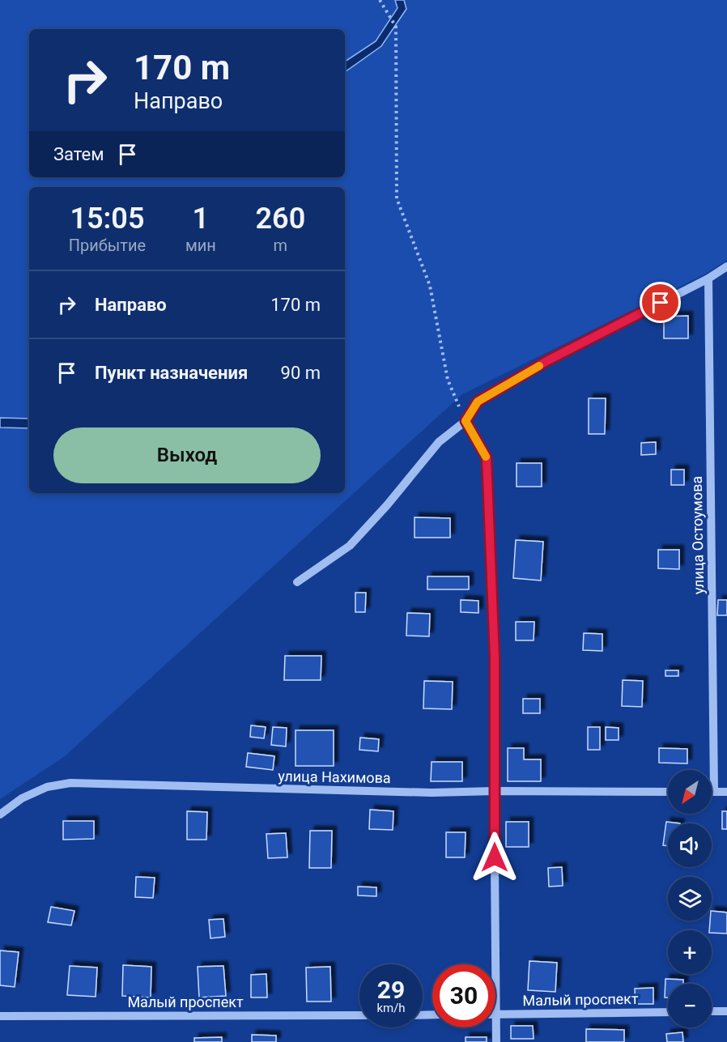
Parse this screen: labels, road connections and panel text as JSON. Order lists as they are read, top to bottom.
{
  "streets": {
    "street": ["улица Остоумова", "улица Нахимова", "Малый проспект"]
  },
  "north": "bottom left",
  "page": {
    "turn": ["170 m", "Направо"],
    "then": "Затем",
    "eta": [
      "15:05",
      "Прибытие",
      "1",
      "мин",
      "260",
      "m"
    ],
    "list": [
      {
        "name": "Направо",
        "value": "170 m"
      },
      {
        "name": "Пункт назначения",
        "value": "90 m"
      }
    ],
    "buttons": "Выход",
    "map_buttons": ["+", "−"],
    "speed": "29 km/h",
    "limit": "30"
  }
}
